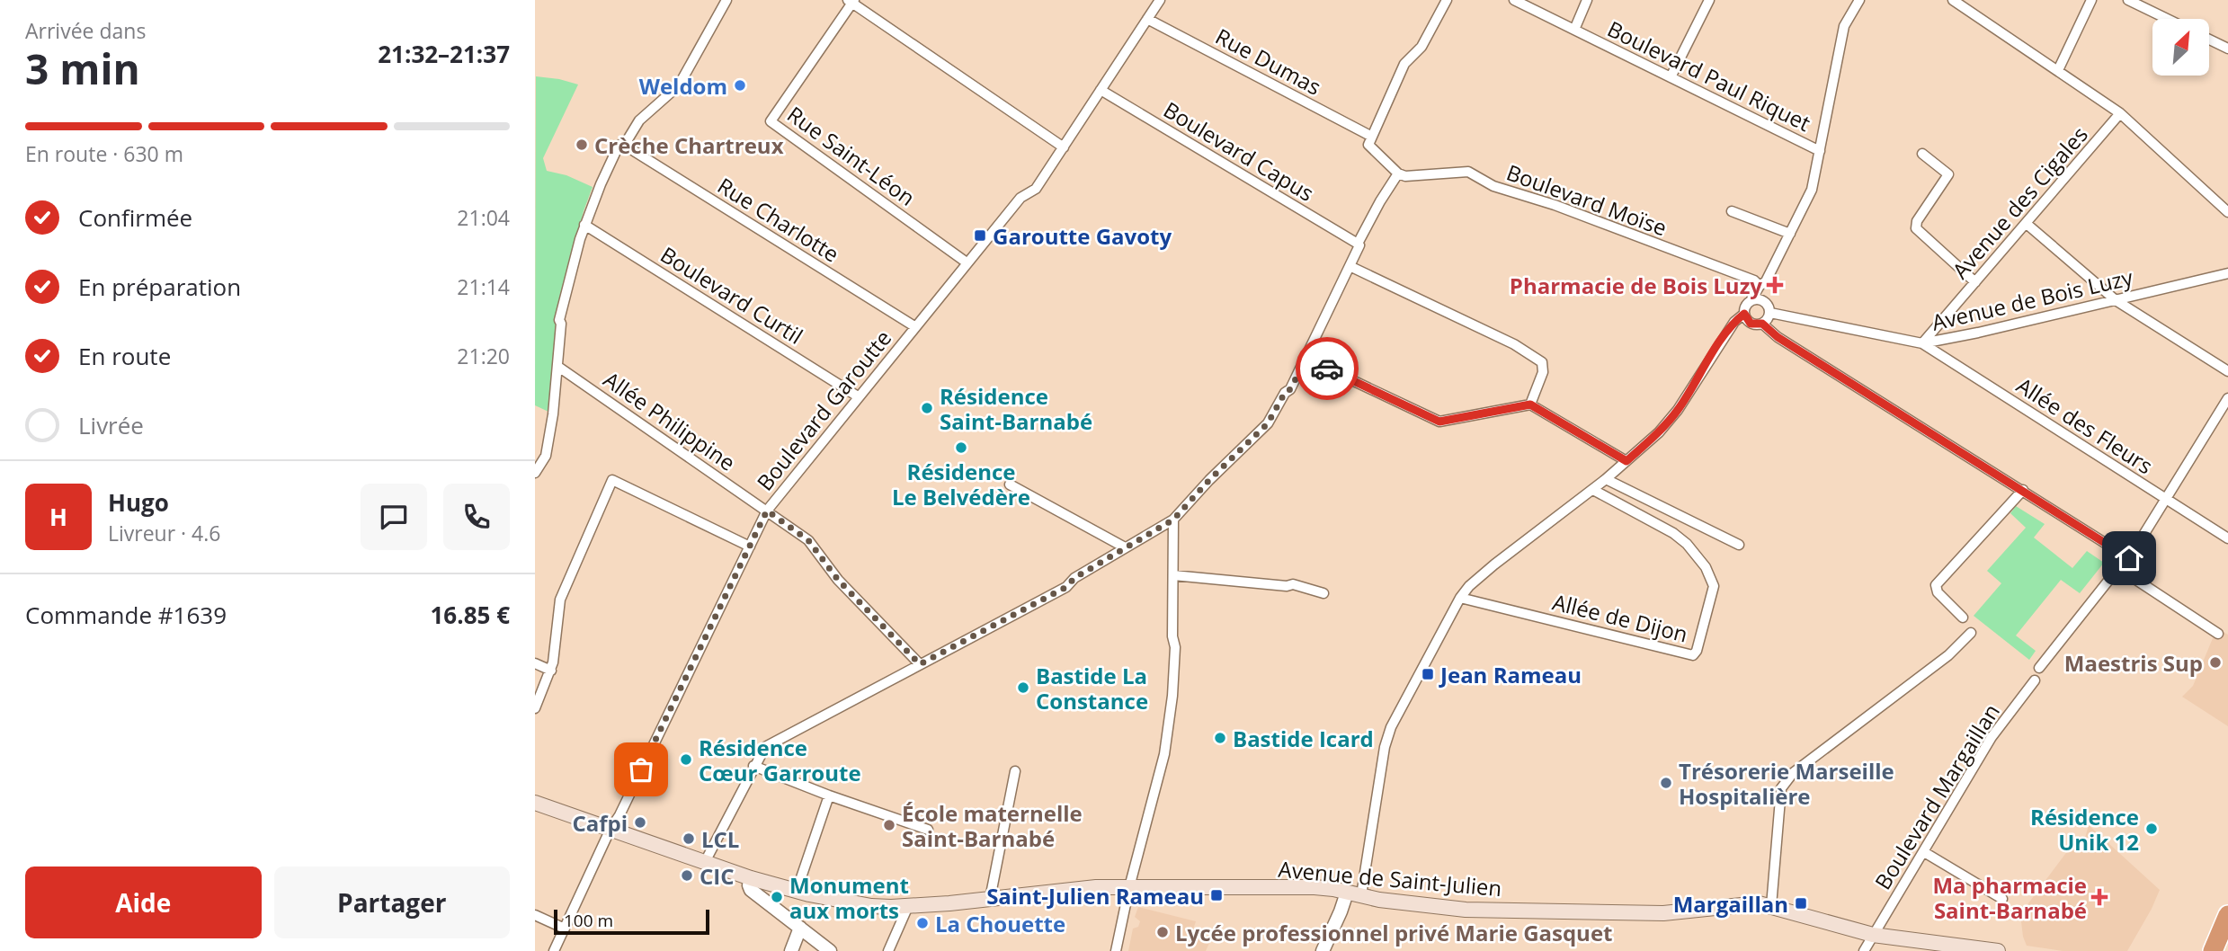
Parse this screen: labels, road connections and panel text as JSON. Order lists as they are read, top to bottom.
{
  "streets": {
    "main road": ["Avenue de Saint-Julien"],
    "street": [
      "Rue Dumas",
      "Boulevard Paul Riquet",
      "Boulevard Capus",
      "Rue Saint-Léon",
      "Boulevard Moïse",
      "Avenue des Cigales",
      "Rue Charlotte",
      "Boulevard Curtil",
      "Avenue de Bois Luzy",
      "Boulevard Garoutte",
      "Allée Philippine",
      "Allée des Fleurs",
      "Allée de Dijon",
      "Boulevard Margaillan"
    ]
  },
  "crossings": [
    ["Rue Dumas", "Boulevard Garoutte"],
    ["Boulevard Capus", "Boulevard Garoutte"],
    ["Rue Saint-Léon", "Boulevard Garoutte"],
    ["Avenue des Cigales", "Avenue de Bois Luzy"],
    ["Avenue des Cigales", "Allée des Fleurs"],
    ["Rue Charlotte", "Boulevard Garoutte"],
    ["Boulevard Curtil", "Boulevard Garoutte"],
    ["Avenue de Bois Luzy", "Allée des Fleurs"],
    ["Boulevard Garoutte", "Allée Philippine"],
    ["Boulevard Garoutte", "Avenue de Saint-Julien"],
    ["Boulevard Margaillan", "Avenue de Saint-Julien"]
  ],
  "places": {
    "other": [
      "Weldom",
      "Crèche Chartreux",
      "Résidence Saint-Barnabé",
      "Résidence Le Belvédère",
      "Maestris Sup",
      "Bastide La Constance",
      "Bastide Icard",
      "Résidence Cœur Garroute",
      "Trésorerie Marseille Hospitalière",
      "Cafpi",
      "École maternelle Saint-Barnabé",
      "Résidence Unik 12",
      "LCL",
      "CIC",
      "Monument aux morts",
      "La Chouette",
      "Lycée professionnel privé Marie Gasquet"
    ],
    "transit": [
      "Garoutte Gavoty",
      "Jean Rameau",
      "Saint-Julien Rameau",
      "Margaillan"
    ],
    "health": ["Pharmacie de Bois Luzy", "Ma pharmacie Saint-Barnabé"]
  },
  "scale_bar": "100 m",
  "north": "top right",
  "page": {
    "heading": ["3 min", "Arrivée dans", "21:32–21:37"],
    "panel": [
      "Hugo",
      "Livreur · 4.6",
      "Commande #1639",
      "16.85 €"
    ],
    "bar": "En route · 630 m",
    "list": [
      ["Confirmée", "21:04"],
      ["En préparation", "21:14"],
      ["En route", "21:20"],
      "Livrée"
    ],
    "round": "H",
    "buttons": ["Aide", "Partager"],
    "scale": "100 m"
  }
}
